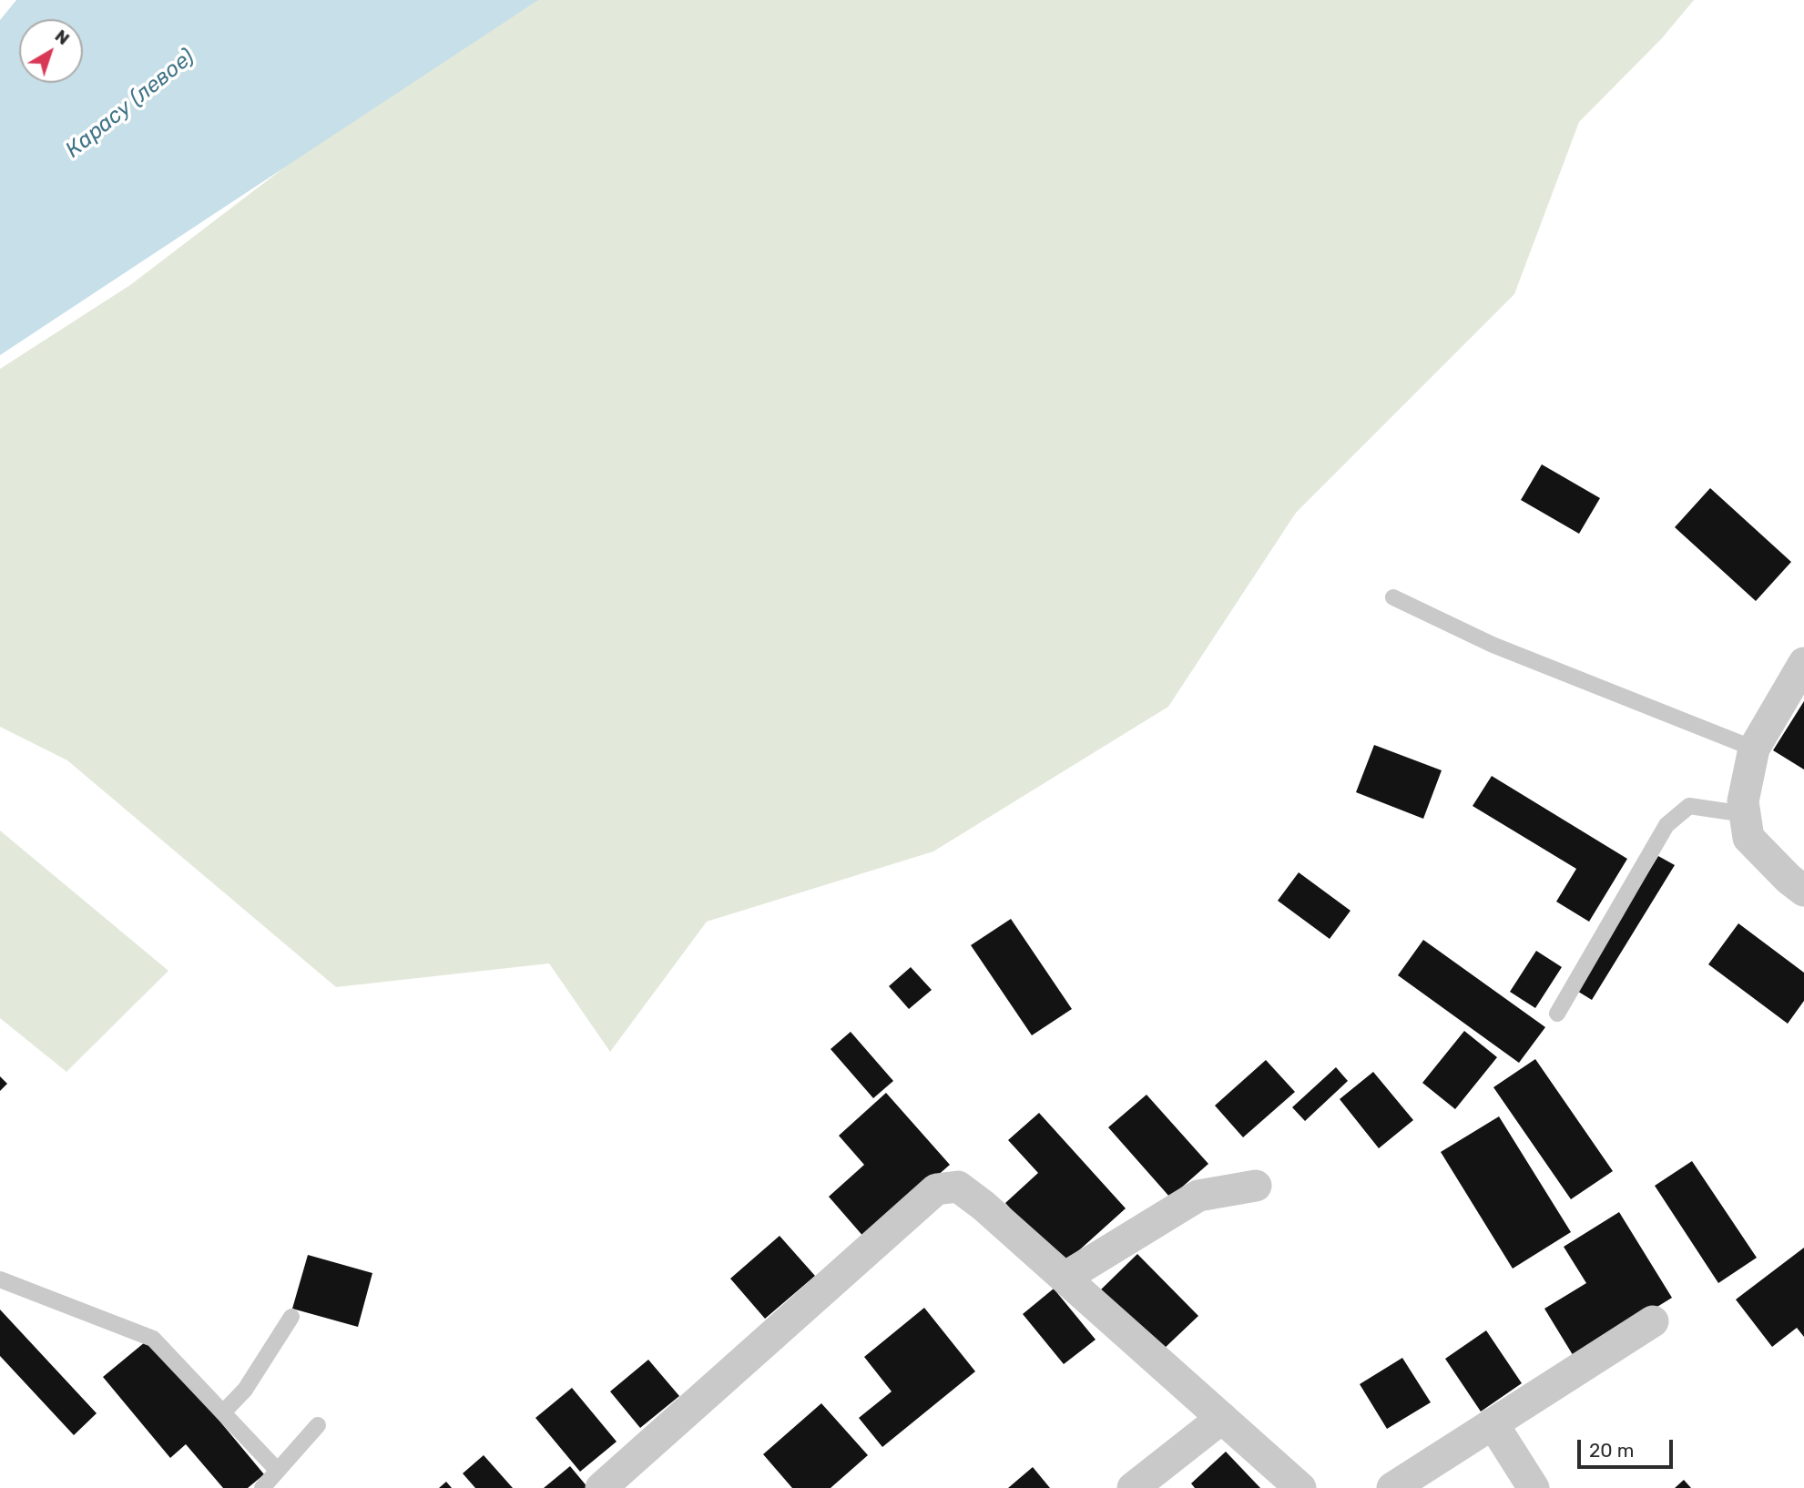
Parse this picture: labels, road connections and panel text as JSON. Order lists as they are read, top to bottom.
{
  "water": ["Карасу (левое)"],
  "scale_bar": "20 m",
  "north": "top right"
}
